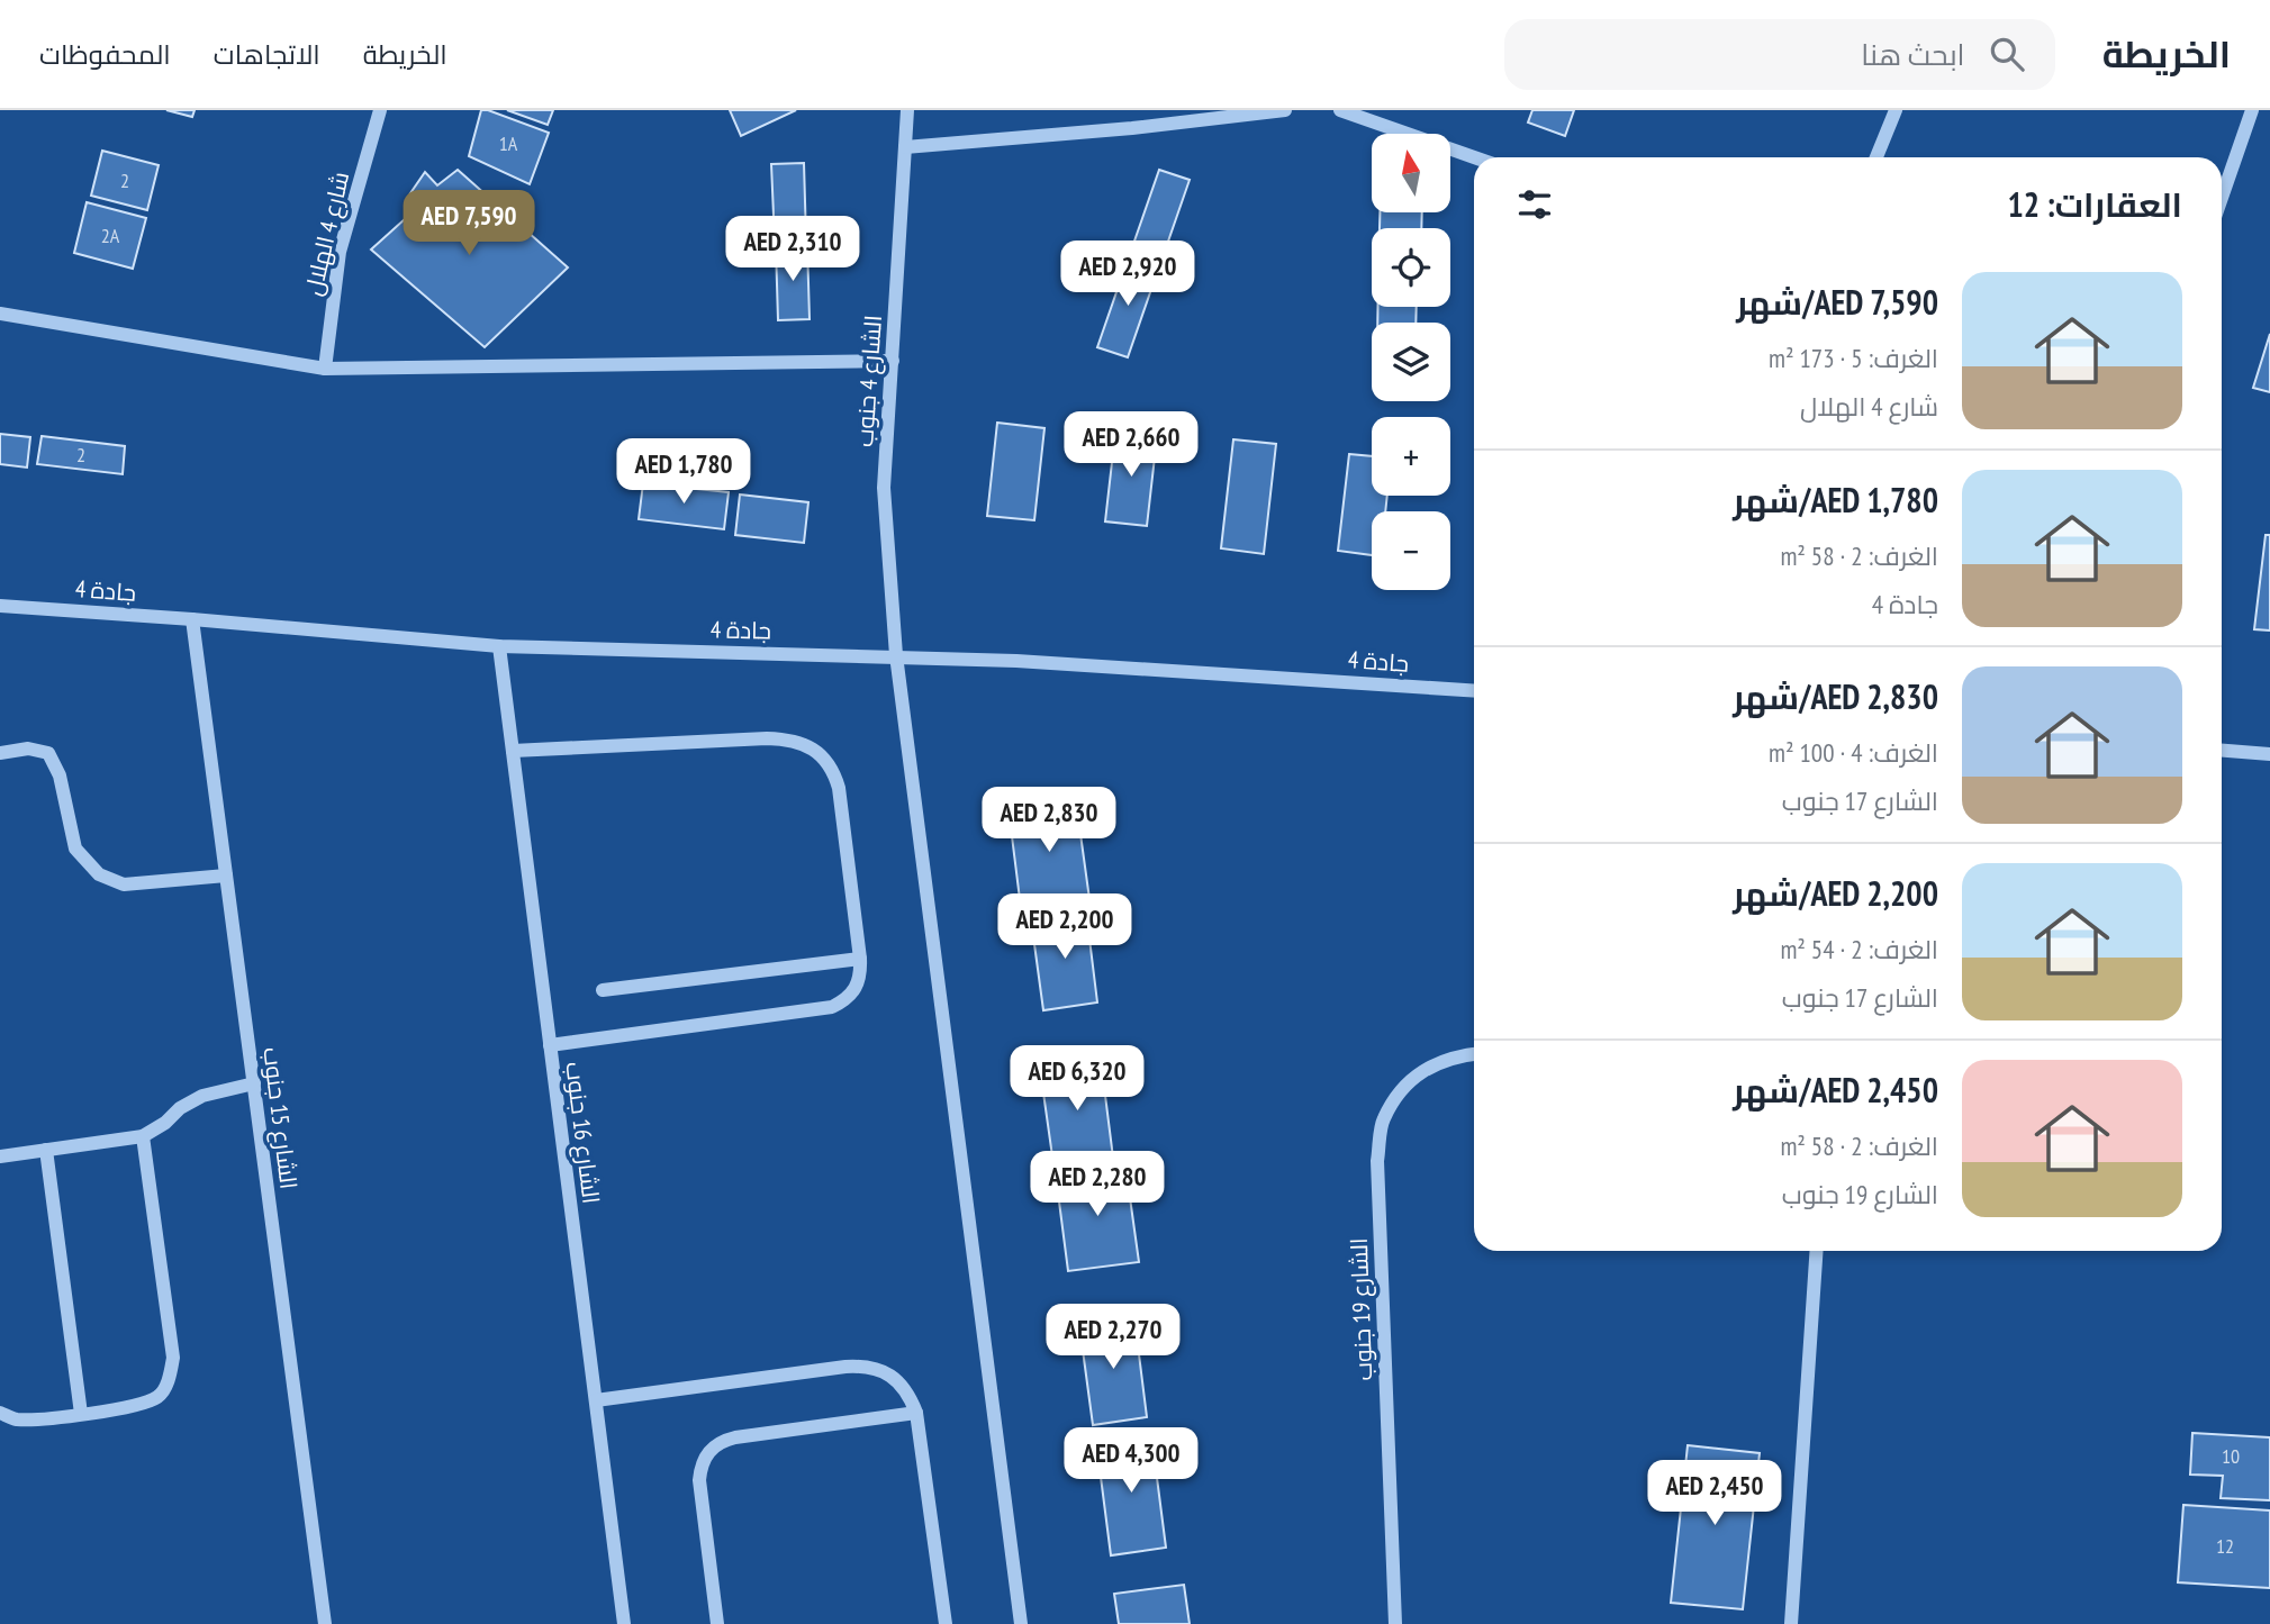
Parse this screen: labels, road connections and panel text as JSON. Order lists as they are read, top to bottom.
{
  "streets": {
    "street": [
      "شارع 4 الهلال",
      "الشارع 4 جنوب",
      "جادة 4",
      "الشارع 15 جنوب",
      "الشارع 16 جنوب",
      "الشارع 19 جنوب"
    ]
  },
  "crossings": [
    ["الشارع 4 جنوب", "جادة 4"],
    ["جادة 4", "الشارع 15 جنوب"],
    ["جادة 4", "الشارع 16 جنوب"]
  ],
  "house_numbers": [
    "1A",
    "2",
    "2A",
    "2",
    "10",
    "12"
  ],
  "north": "top",
  "page": {
    "header": "الخريطة",
    "search": "ابحث هنا",
    "nav": ["الخريطة", "الاتجاهات", "المحفوظات"],
    "map_buttons": ["+", "−"],
    "heading": "العقارات: 12",
    "price": [
      "AED 7,590",
      "AED 2,310",
      "AED 2,920",
      "AED 2,660",
      "AED 1,780",
      "AED 2,830",
      "AED 2,200",
      "AED 6,320",
      "AED 2,280",
      "AED 2,270",
      "AED 4,300",
      "AED 2,450"
    ],
    "list": [
      {
        "name": "AED 7,590/شهر",
        "note": "الغرف: 5 · 173 m² · شارع 4 الهلال"
      },
      {
        "name": "AED 1,780/شهر",
        "note": "الغرف: 2 · 58 m² · جادة 4"
      },
      {
        "name": "AED 2,830/شهر",
        "note": "الغرف: 4 · 100 m² · الشارع 17 جنوب"
      },
      {
        "name": "AED 2,200/شهر",
        "note": "الغرف: 2 · 54 m² · الشارع 17 جنوب"
      },
      {
        "name": "AED 2,450/شهر",
        "note": "الغرف: 2 · 58 m² · الشارع 19 جنوب"
      }
    ]
  }
}
